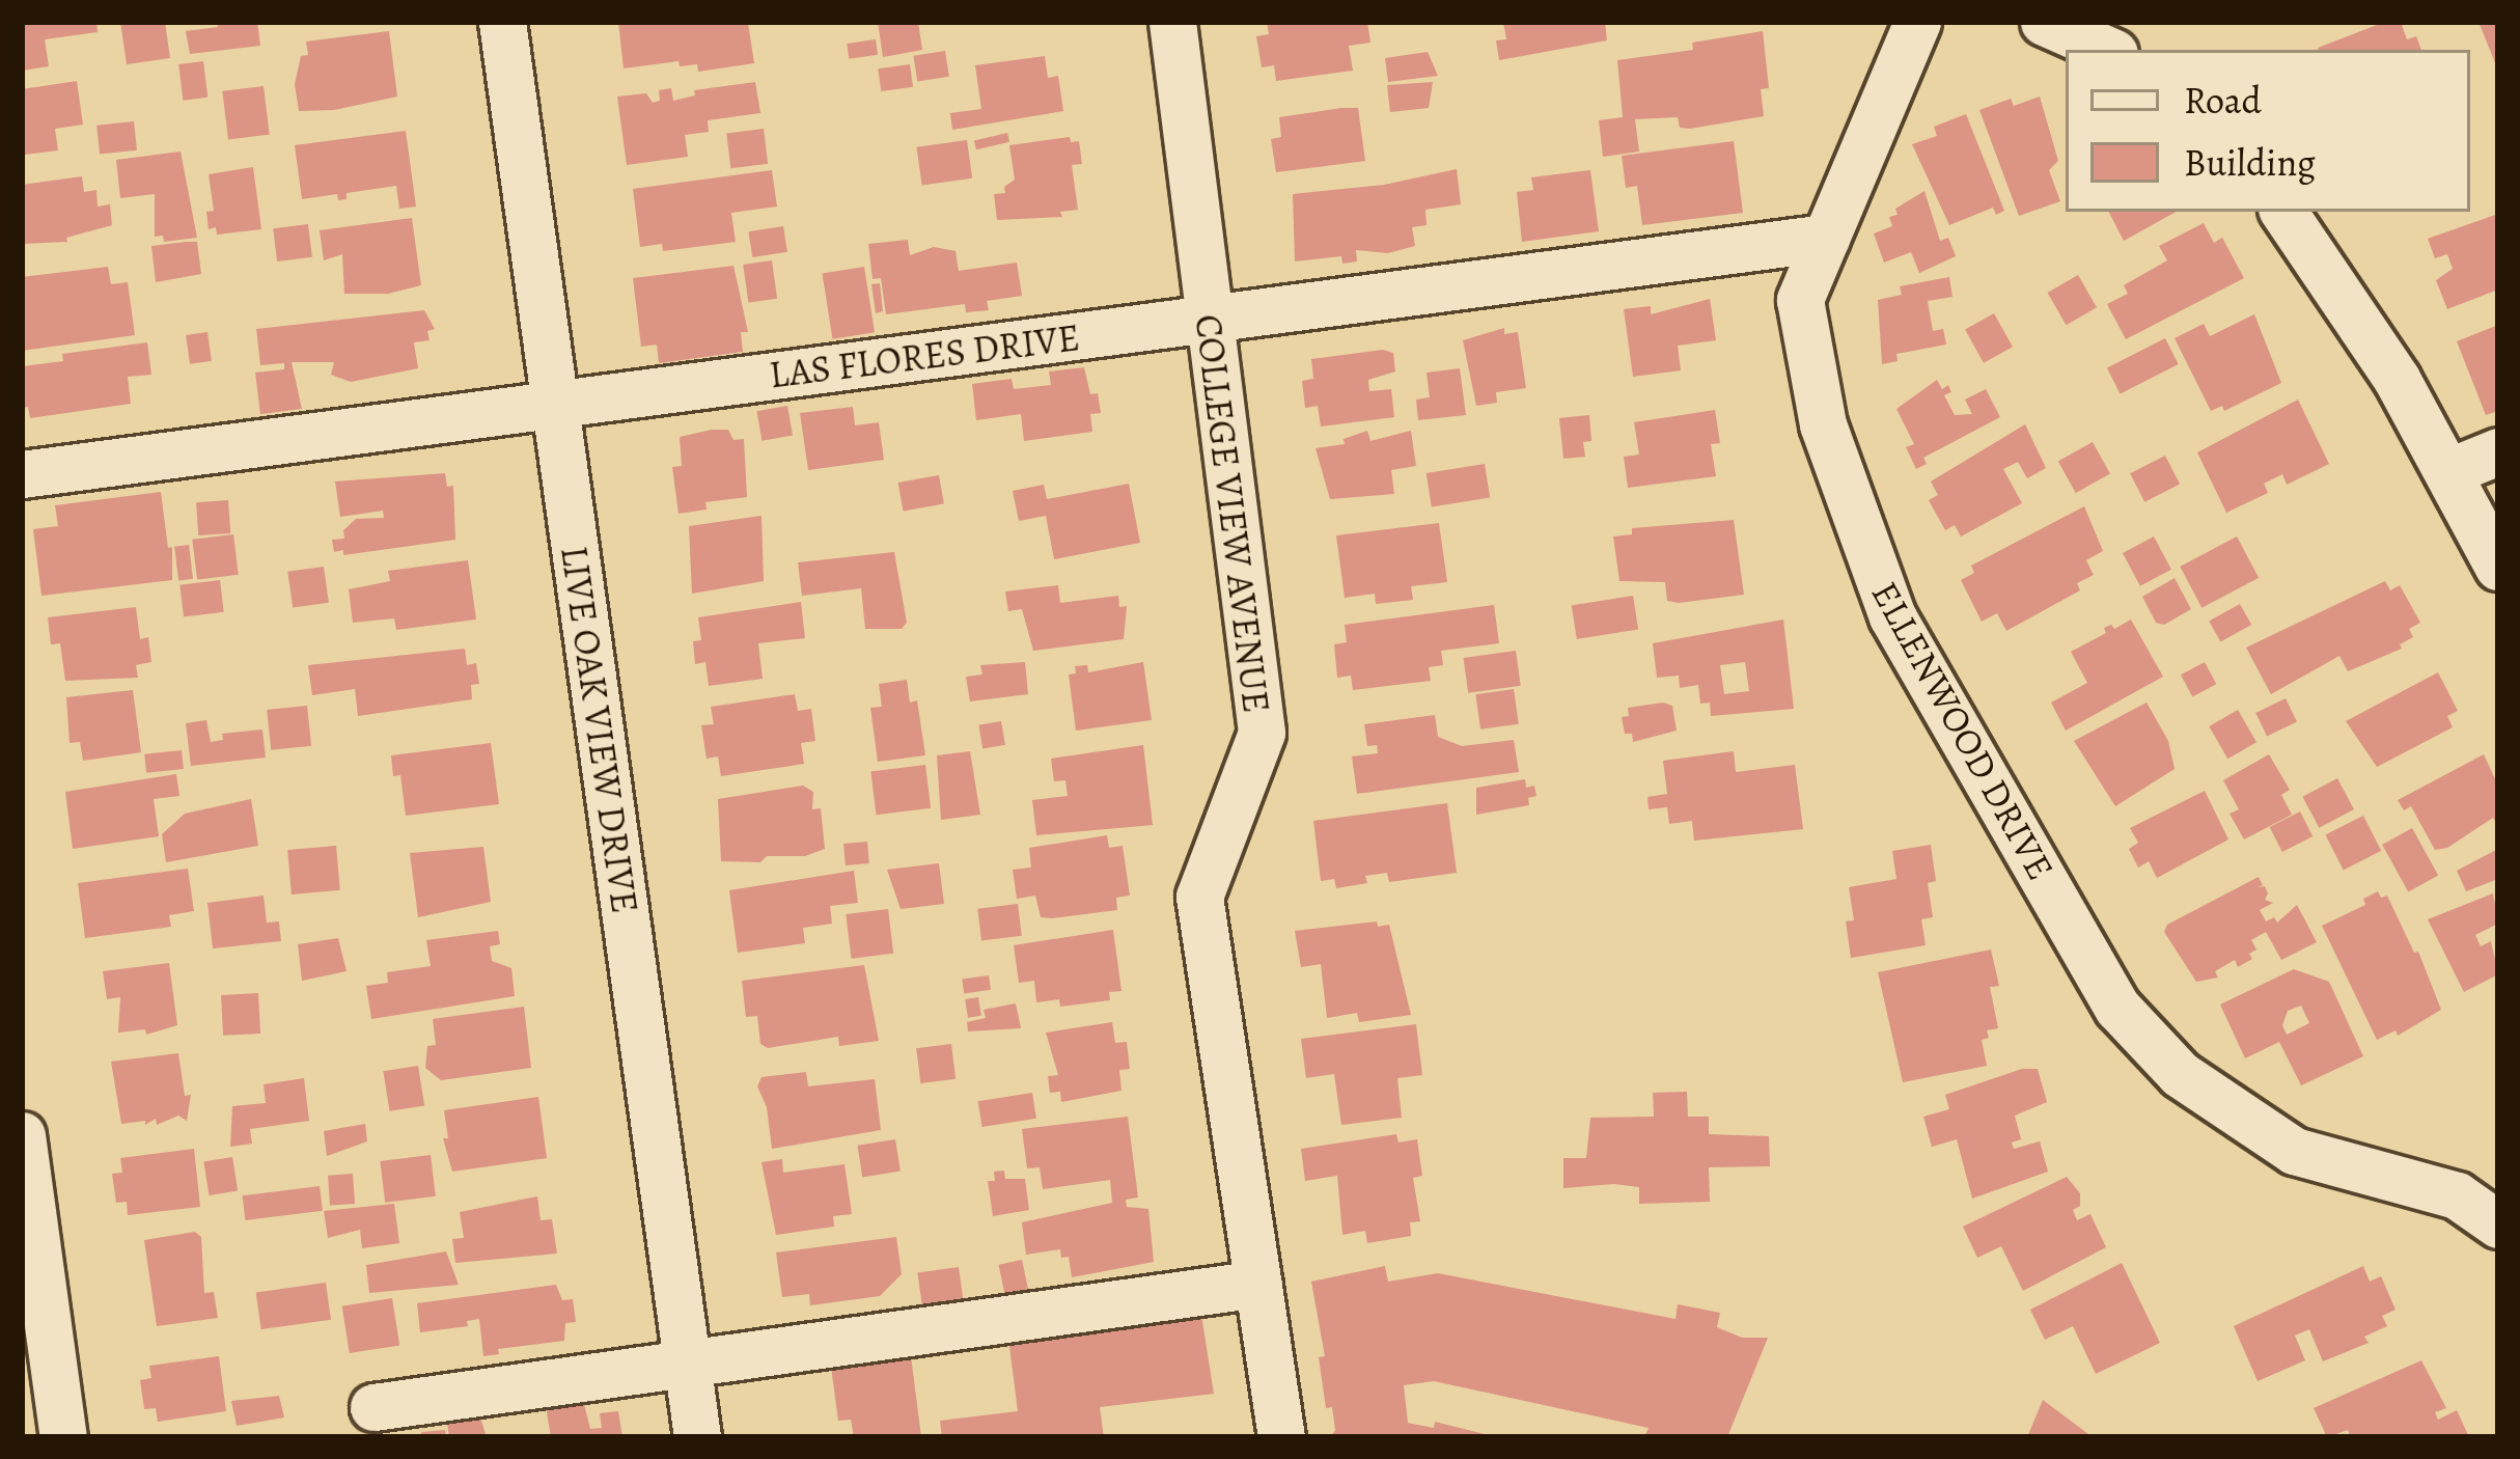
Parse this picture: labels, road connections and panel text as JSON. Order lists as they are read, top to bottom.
{
  "streets": {
    "street": [
      "LAS FLORES DRIVE",
      "COLLEGE VIEW AVENUE",
      "LIVE OAK VIEW DRIVE",
      "ELLENWOOD DRIVE"
    ]
  },
  "crossings": [
    ["LAS FLORES DRIVE", "COLLEGE VIEW AVENUE"],
    ["LAS FLORES DRIVE", "LIVE OAK VIEW DRIVE"],
    ["LAS FLORES DRIVE", "ELLENWOOD DRIVE"]
  ],
  "legend": ["Road", "Building"]
}
